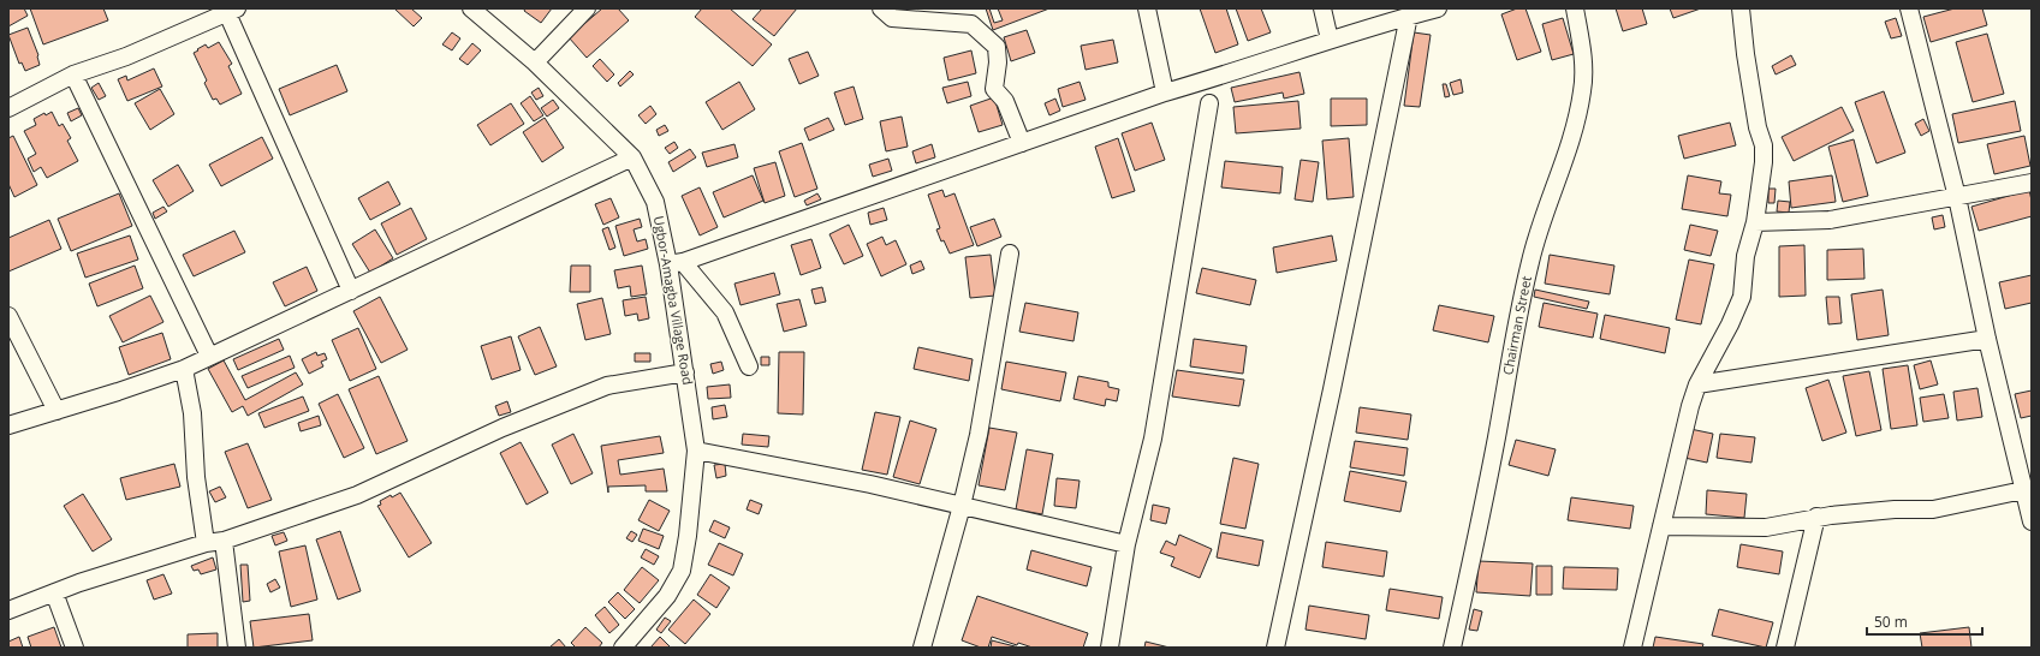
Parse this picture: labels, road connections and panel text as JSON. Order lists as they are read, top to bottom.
{
  "streets": {
    "street": ["Ugbor-Amagba Village Road", "Chairman Street"]
  },
  "scale_bar": "50 m"
}
